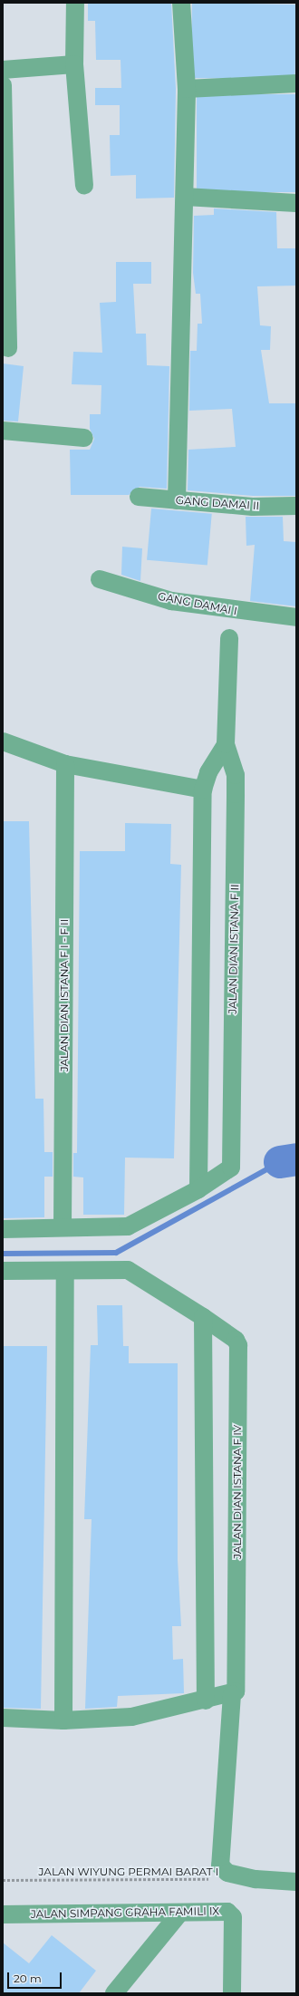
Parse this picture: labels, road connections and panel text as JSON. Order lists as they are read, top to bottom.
{
  "streets": {
    "street": [
      "GANG DAMAI II",
      "GANG DAMAI I",
      "JALAN DIAN ISTANA F II",
      "JALAN DIAN ISTANA F I - F II",
      "JALAN DIAN ISTANA F IV",
      "JALAN SIMPANG GRAHA FAMILI IX"
    ],
    "path": ["JALAN WIYUNG PERMAI BARAT I"]
  },
  "crossings": [
    ["JALAN DIAN ISTANA F II", "JALAN DIAN ISTANA F I - F II"]
  ],
  "scale_bar": "20 m"
}
